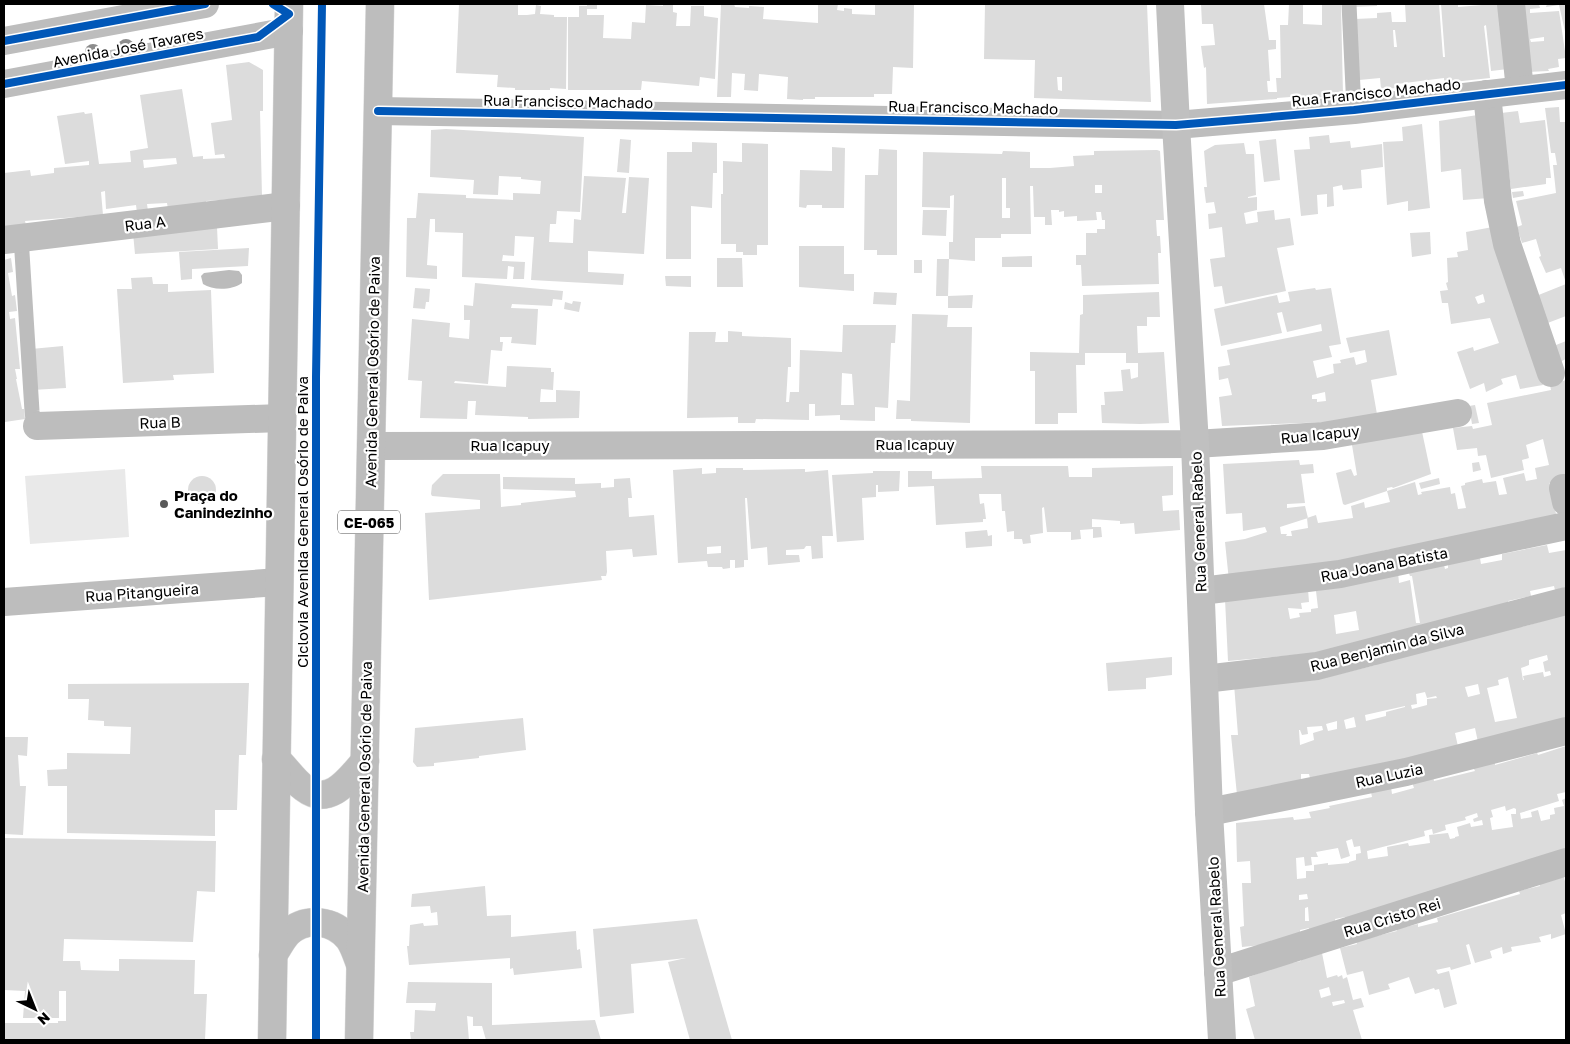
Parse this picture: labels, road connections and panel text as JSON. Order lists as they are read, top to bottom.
{
  "streets": {
    "street": [
      "Avenida José Tavares",
      "Rua Francisco Machado",
      "Rua A",
      "Avenida General Osório de Paiva",
      "Rua B",
      "Rua Icapuy",
      "CE-065",
      "Rua General Rabelo",
      "Rua Joana Batista",
      "Rua Pitangueira",
      "Rua Benjamin da Silva",
      "Rua Luzia",
      "Rua Cristo Rei"
    ],
    "cycle path": ["Ciclovia Avenida General Osório de Paiva"]
  },
  "crossings": [
    ["Rua Francisco Machado", "Avenida General Osório de Paiva"],
    ["Rua Francisco Machado", "Rua General Rabelo"],
    ["Avenida General Osório de Paiva", "Rua Icapuy"],
    ["Rua Icapuy", "Rua General Rabelo"],
    ["Rua General Rabelo", "Rua Joana Batista"],
    ["Rua General Rabelo", "Rua Benjamin da Silva"],
    ["Rua General Rabelo", "Rua Luzia"],
    ["Rua General Rabelo", "Rua Cristo Rei"]
  ],
  "places": ["Praça do Canindezinho"],
  "north": "bottom right"
}
